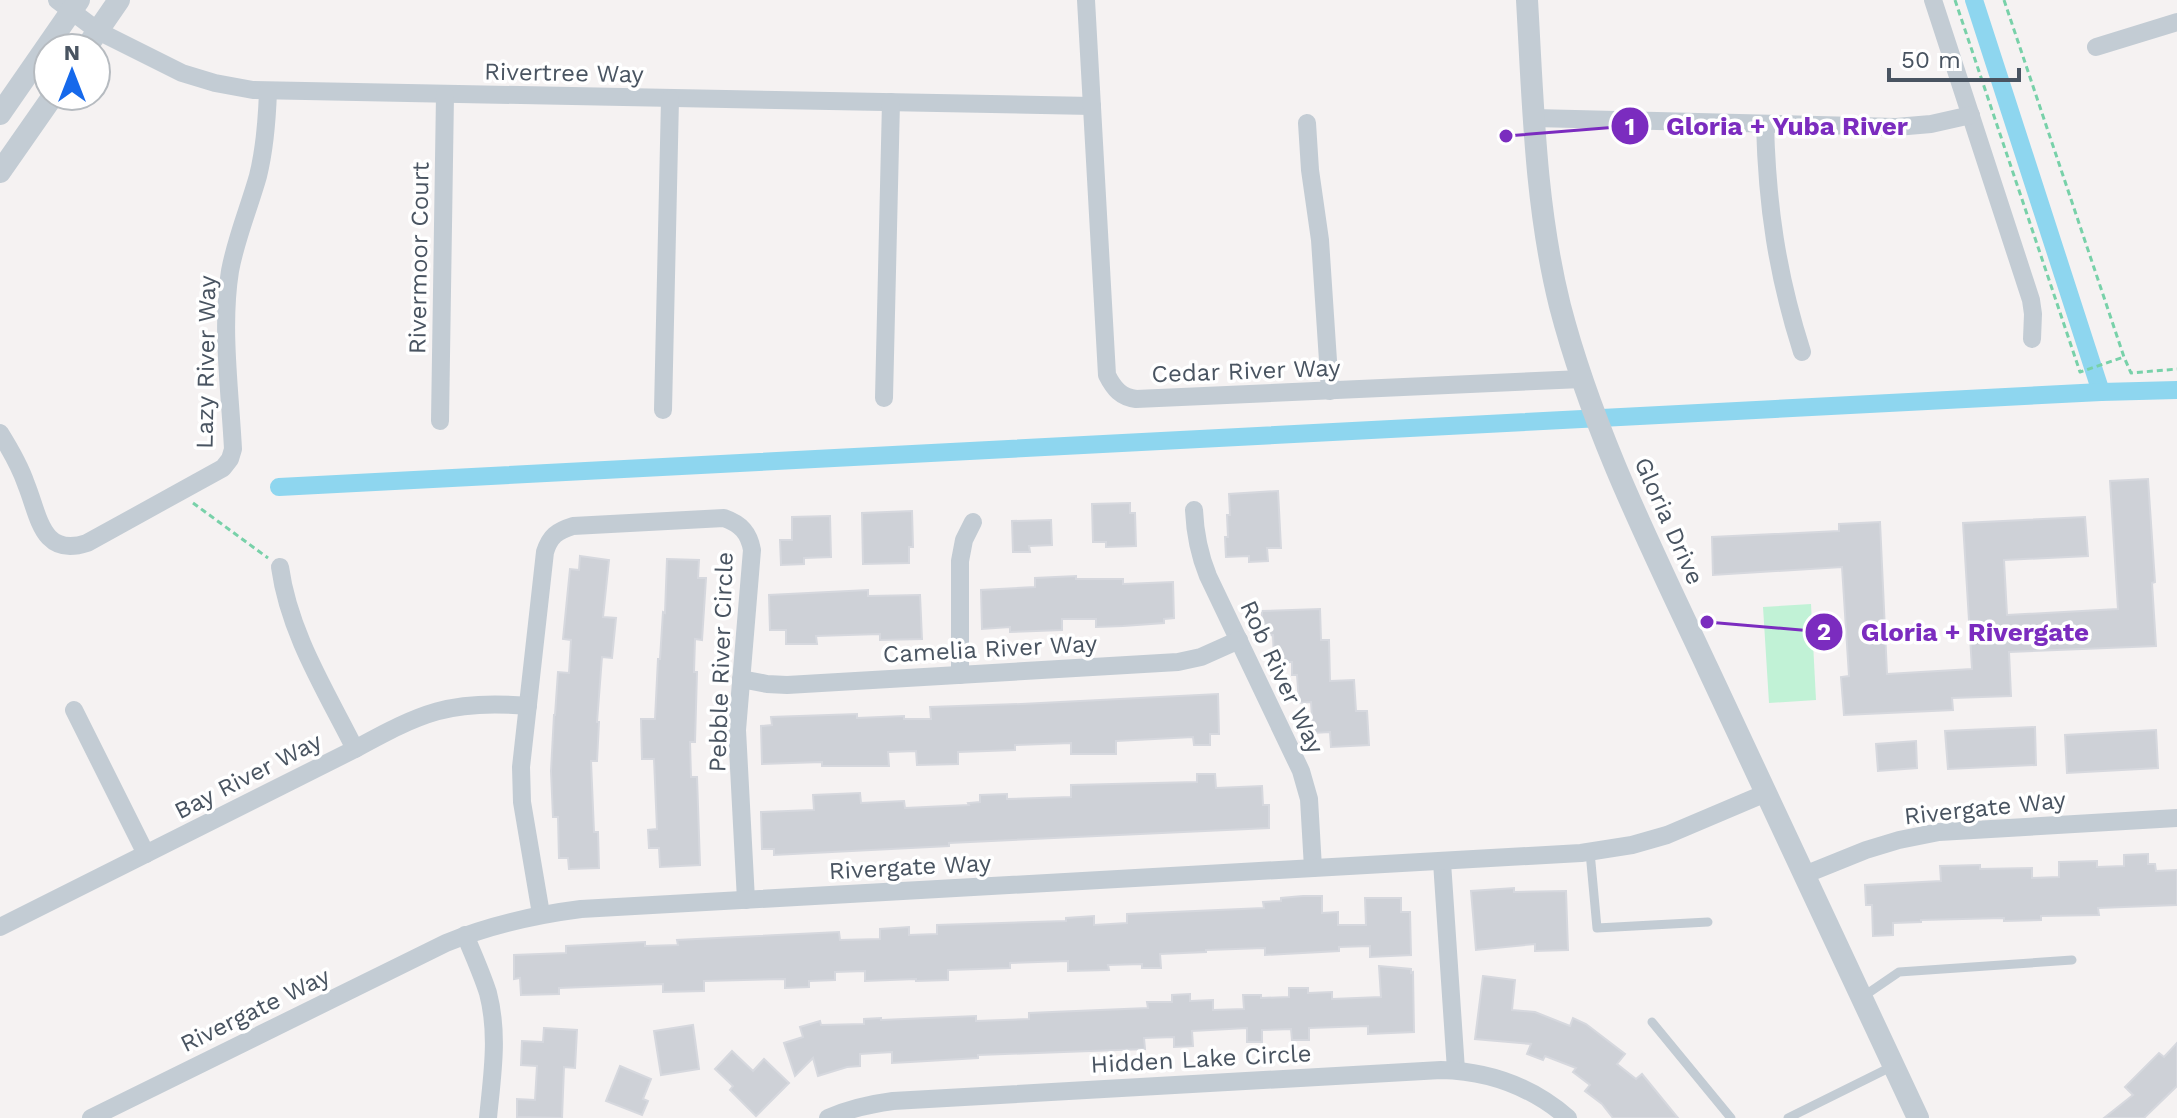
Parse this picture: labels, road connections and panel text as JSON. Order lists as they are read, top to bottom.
{
  "streets": {
    "street": [
      "Rivertree Way",
      "Rivermoor Court",
      "Lazy River Way",
      "Cedar River Way",
      "Gloria Drive",
      "Camelia River Way",
      "Pebble River Circle",
      "Rob River Way",
      "Bay River Way",
      "Rivergate Way",
      "Hidden Lake Circle"
    ]
  },
  "crossings": [
    ["Rivertree Way", "Rivermoor Court"],
    ["Rivertree Way", "Lazy River Way"],
    ["Rivertree Way", "Cedar River Way"],
    ["Cedar River Way", "Gloria Drive"],
    ["Gloria Drive", "Rivergate Way"],
    ["Camelia River Way", "Pebble River Circle"],
    ["Camelia River Way", "Rob River Way"],
    ["Pebble River Circle", "Bay River Way"],
    ["Pebble River Circle", "Rivergate Way"],
    ["Rob River Way", "Rivergate Way"]
  ],
  "places": ["Gloria + Yuba River", "Gloria + Rivergate"],
  "scale_bar": "50 m",
  "north": "top"
}
